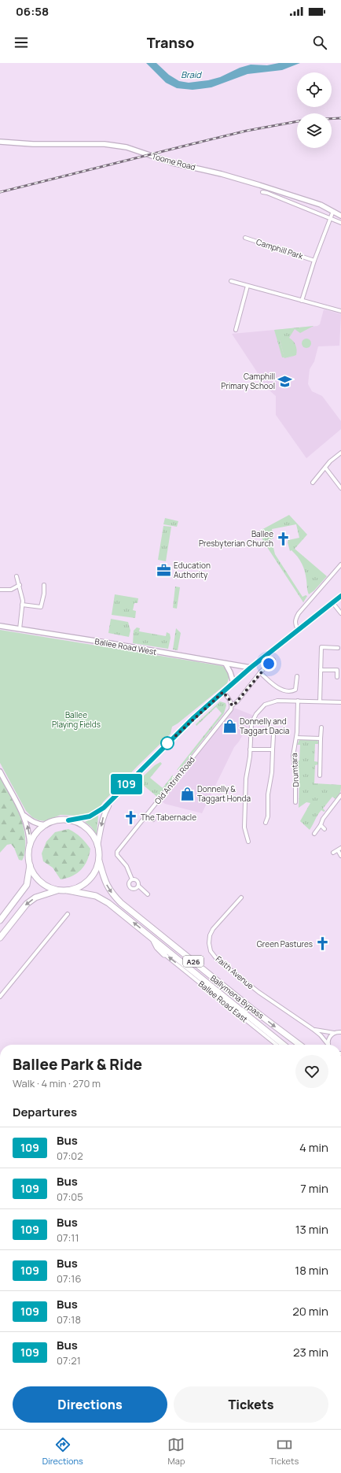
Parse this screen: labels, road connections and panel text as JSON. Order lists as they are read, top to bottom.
{
  "streets": {
    "highway": ["A26", "Ballymena Bypass"],
    "street": [
      "Toome Road",
      "Camphill Park",
      "Ballee Road West",
      "Drumtara",
      "Old Antrim Road",
      "Faith Avenue",
      "Ballee Road East"
    ]
  },
  "crossings": [
    ["Toome Road", "Camphill Park"],
    ["A26", "Ballymena Bypass"]
  ],
  "one_way": ["Ballee Road East"],
  "water": ["Braid"],
  "parks": ["Ballee Playing Fields"],
  "places": {
    "school or university": ["Camphill Primary School"],
    "church": ["Ballee Presbyterian Church", "The Tabernacle", "Green Pastures"],
    "office": ["Education Authority"],
    "shop": ["Donnelly and Taggart Dacia", "Donnelly & Taggart Honda"]
  },
  "lines": ["bus line 109"],
  "page": {
    "status": "06:58",
    "header": "Transo",
    "on_map": "109",
    "heading": [
      ["Ballee Park & Ride", "Walk · 4 min · 270 m"],
      "Departures"
    ],
    "list": [
      {
        "mark": "109",
        "name": "Bus",
        "note": "07:02",
        "value": "4 min"
      },
      {
        "mark": "109",
        "name": "Bus",
        "note": "07:05",
        "value": "7 min"
      },
      {
        "mark": "109",
        "name": "Bus",
        "note": "07:11",
        "value": "13 min"
      },
      {
        "mark": "109",
        "name": "Bus",
        "note": "07:16",
        "value": "18 min"
      },
      {
        "mark": "109",
        "name": "Bus",
        "note": "07:18",
        "value": "20 min"
      },
      {
        "mark": "109",
        "name": "Bus",
        "note": "07:21",
        "value": "23 min"
      }
    ],
    "buttons": ["Directions", "Tickets"],
    "tabs": ["Directions", "Map", "Tickets"]
  }
}
